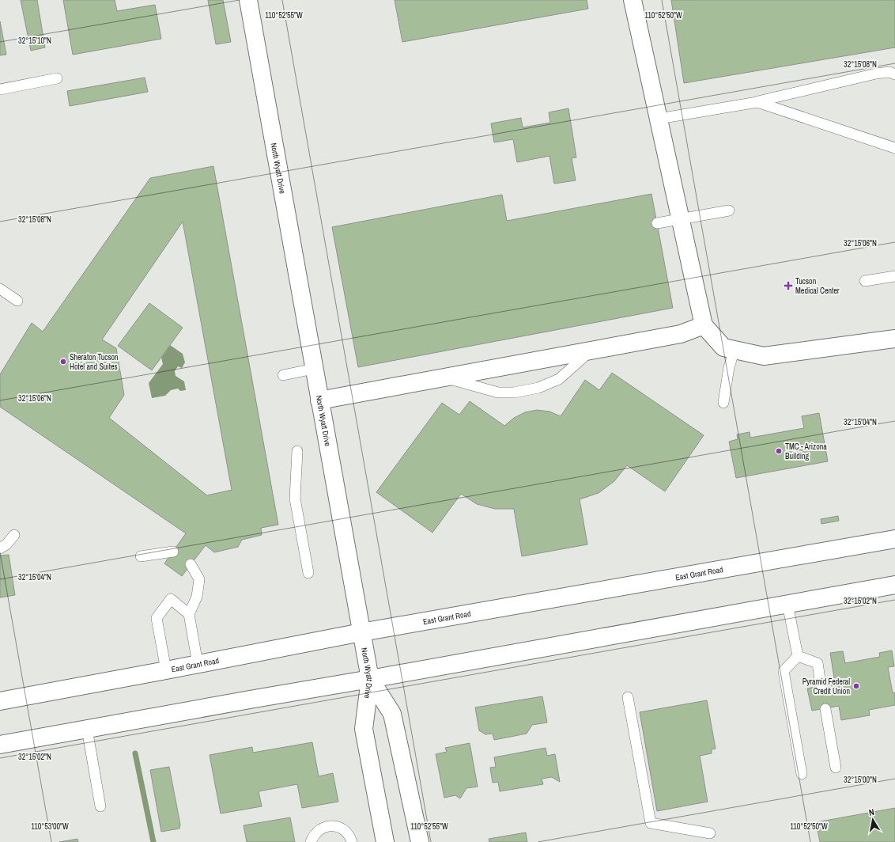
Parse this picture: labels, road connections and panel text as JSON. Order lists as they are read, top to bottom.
{
  "streets": {
    "street": ["North Wyatt Drive", "East Grant Road"]
  },
  "crossings": [
    ["North Wyatt Drive", "East Grant Road"]
  ],
  "places": {
    "health": ["Tucson Medical Center"],
    "other": ["Sheraton Tucson Hotel and Suites", "TMC - Arizona Building", "Pyramid Federal Credit Union"]
  },
  "north": "top",
  "coordinates": [
    "110°52'55\"W",
    "110°52'50\"W",
    "32°15'10\"N",
    "32°15'08\"N",
    "32°15'06\"N",
    "32°15'04\"N",
    "32°15'02\"N",
    "32°15'00\"N",
    "110°53'00\"W"
  ]
}
